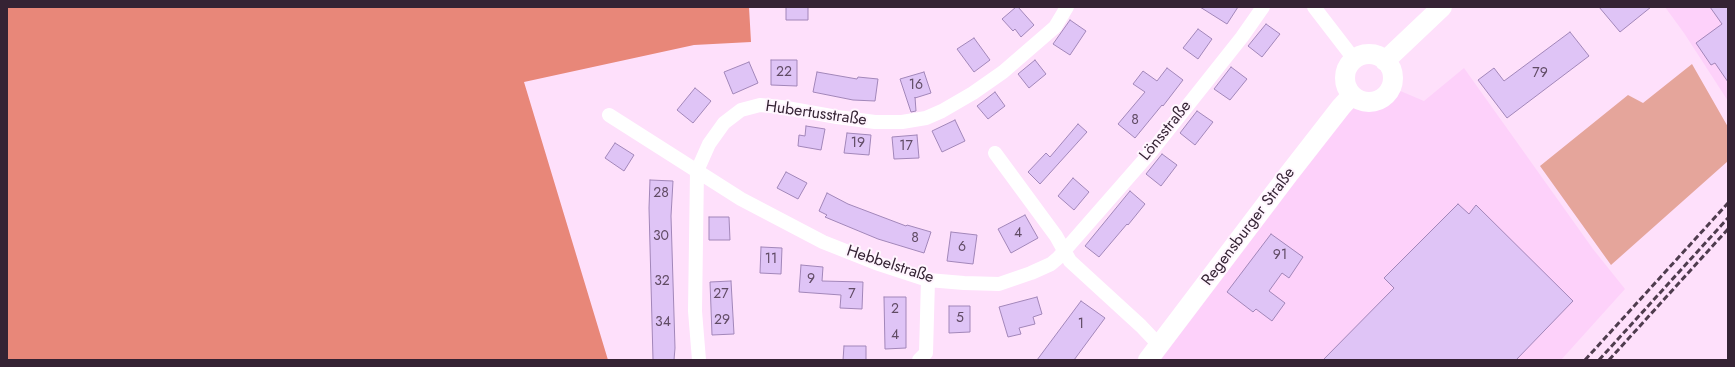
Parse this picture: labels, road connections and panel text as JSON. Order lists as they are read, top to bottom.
{
  "streets": {
    "main road": ["Regensburger Straße"],
    "street": ["Hubertusstraße", "Lönsstraße", "Hebbelstraße"]
  },
  "crossings": [
    ["Hubertusstraße", "Hebbelstraße"],
    ["Lönsstraße", "Hebbelstraße"]
  ],
  "house_numbers": [
    "22",
    "79",
    "16",
    "8",
    "19",
    "17",
    "28",
    "4",
    "30",
    "8",
    "6",
    "91",
    "11",
    "9",
    "32",
    "27",
    "7",
    "2",
    "5",
    "29",
    "34",
    "1",
    "4"
  ]
}
